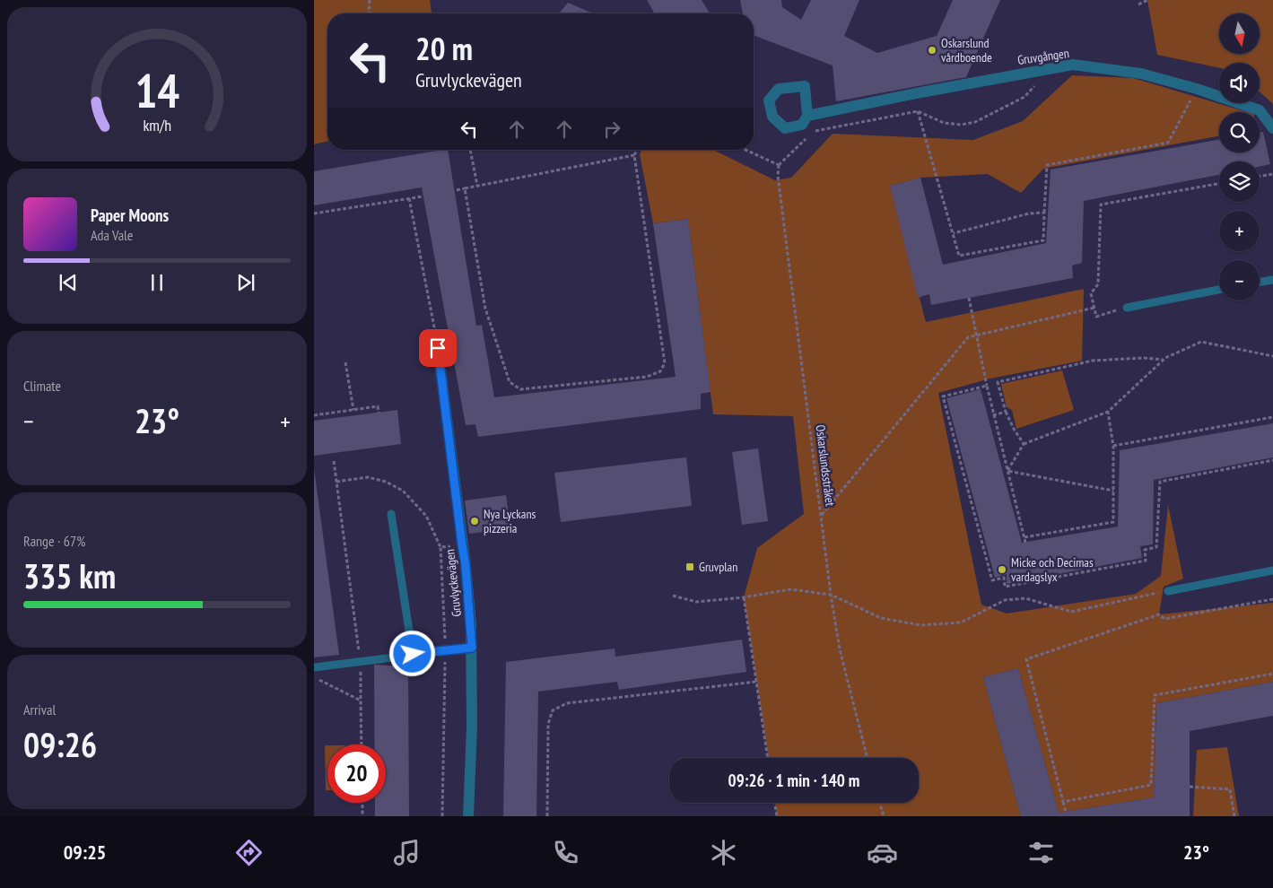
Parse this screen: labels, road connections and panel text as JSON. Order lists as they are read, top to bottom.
{
  "streets": {
    "street": ["Gruvgången", "Gruvlyckevägen"],
    "path": ["Oskarslundsstråket"]
  },
  "places": {
    "other": ["Oskarslund vårdboende", "Nya Lyckans pizzeria", "Micke och Decimas vardagslyx"],
    "transit": ["Gruvplan"]
  },
  "north": "bottom",
  "page": {
    "map_buttons": ["+", "−"],
    "turn": ["20 m", "Gruvlyckevägen"],
    "song": ["Paper Moons", "Ada Vale"],
    "tile": [
      "Climate",
      ["Range · 67%", "335 km"],
      ["Arrival", "09:26"]
    ],
    "heat": ["−", "23°", "+"],
    "limit": "20",
    "trip": "09:26 · 1 min · 140 m",
    "tabs": ["09:25", "23°"],
    "gauge": ["14", "km/h"]
  }
}
